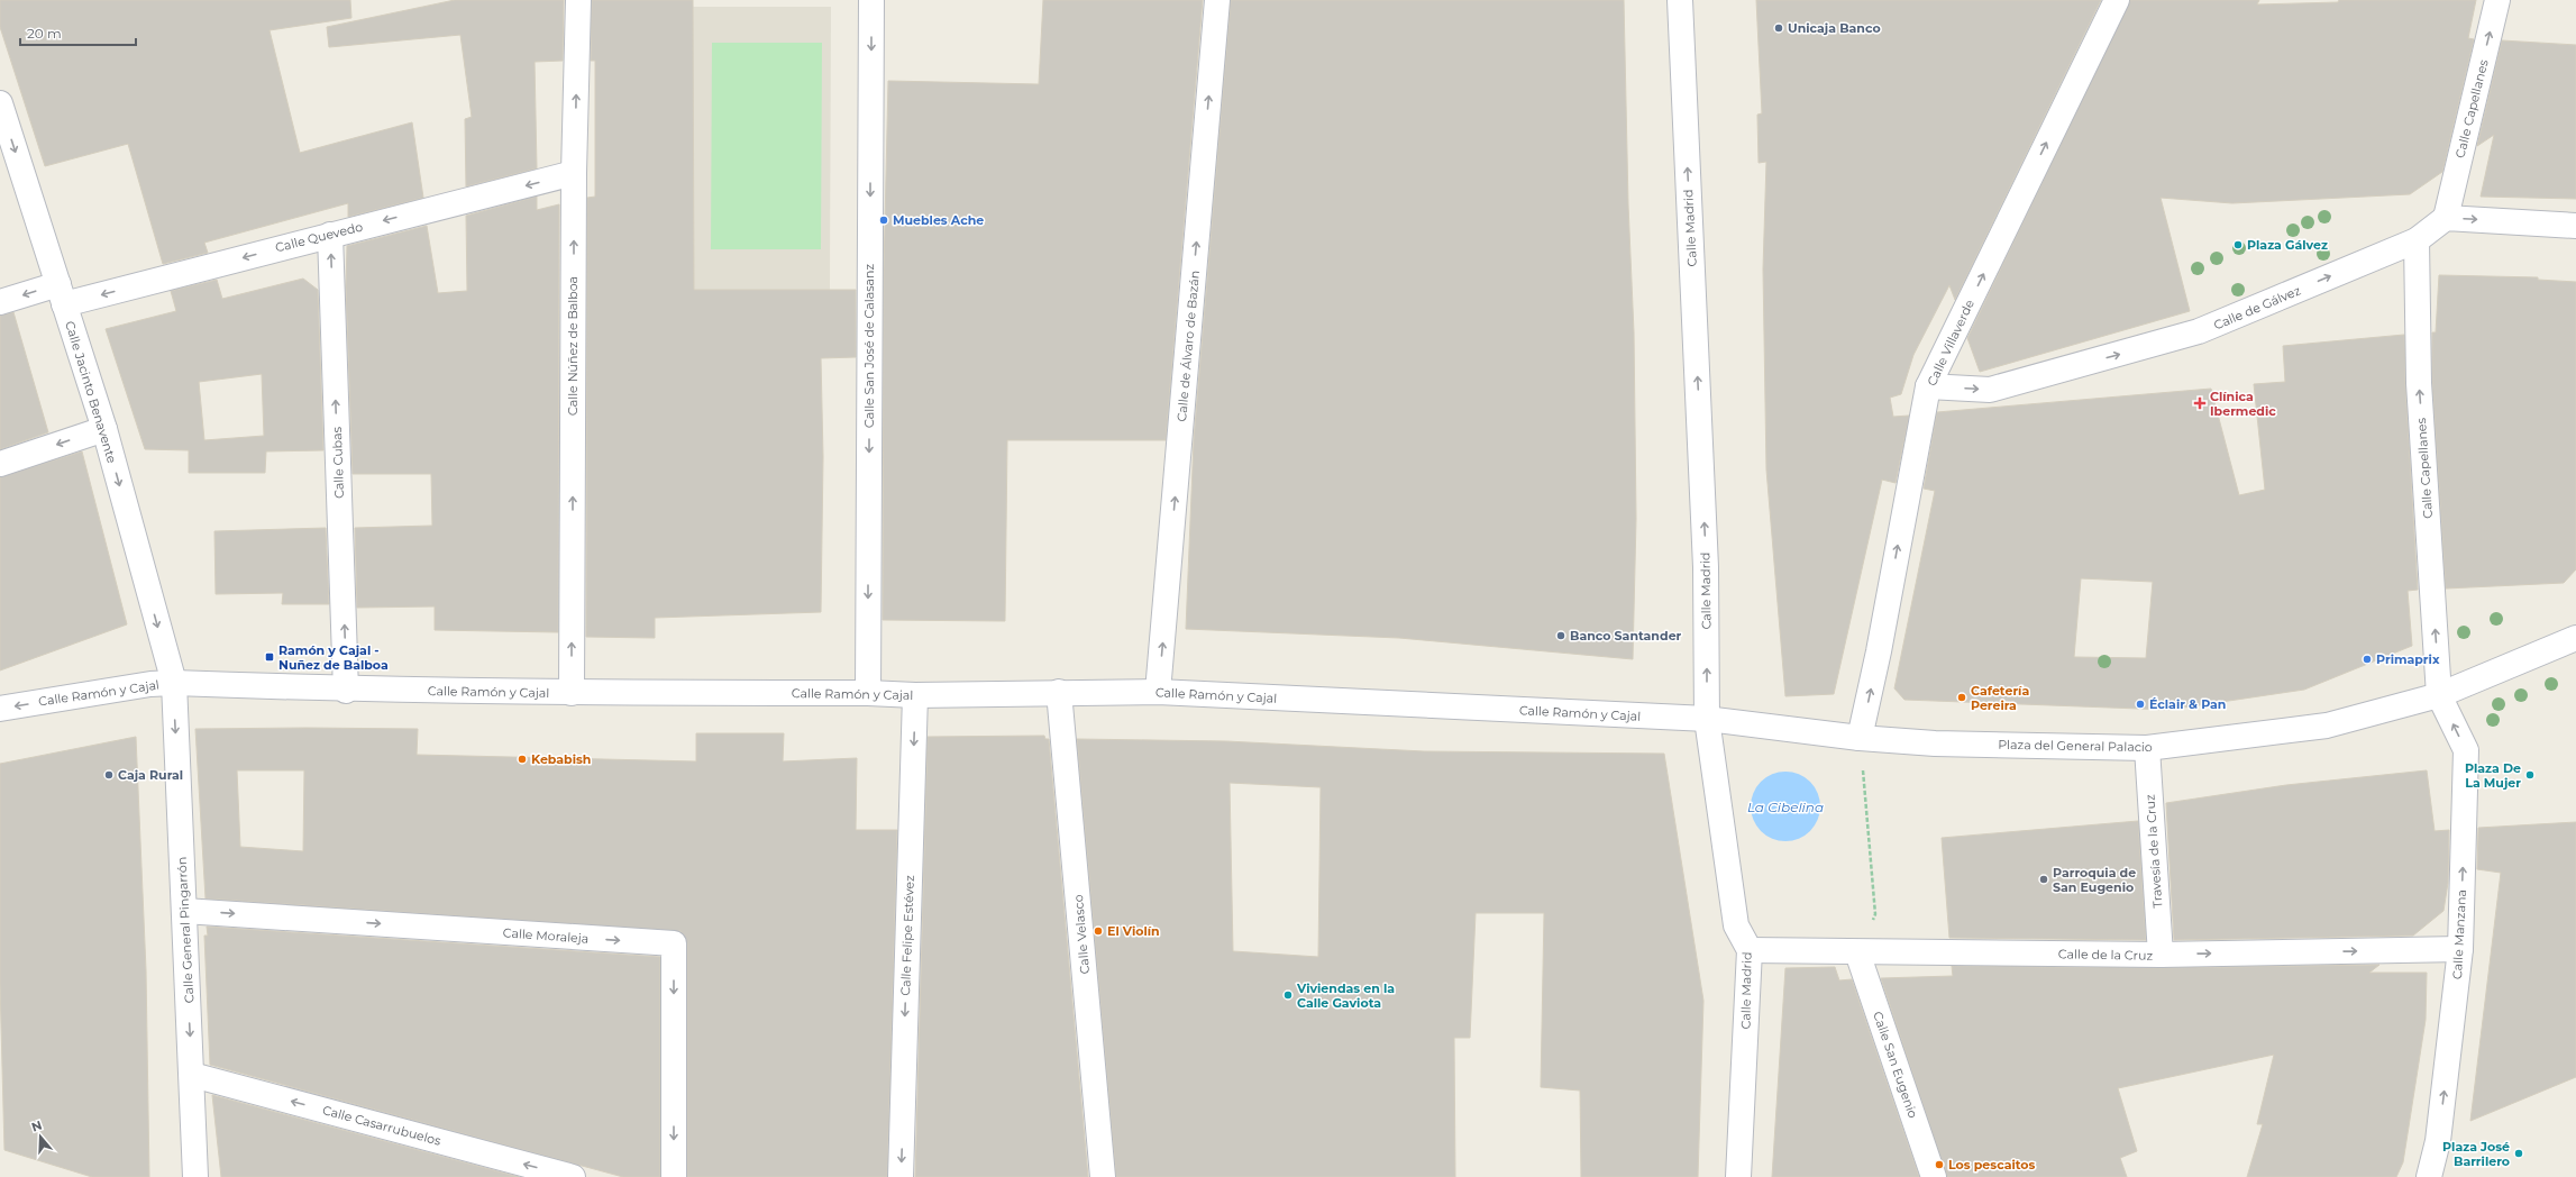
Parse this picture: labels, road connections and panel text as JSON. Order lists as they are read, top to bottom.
{
  "streets": {
    "street": [
      "Calle Capellanes",
      "Calle Madrid",
      "Calle Quevedo",
      "Calle de Gálvez",
      "Calle Villaverde",
      "Calle Núñez de Balboa",
      "Calle San José de Calasanz",
      "Calle de Álvaro de Bazán",
      "Calle Jacinto Benavente",
      "Calle Cubas",
      "Calle Ramón y Cajal",
      "Plaza del General Palacio",
      "Travesía de la Cruz",
      "Calle General Pingarrón",
      "Calle Velasco",
      "Calle Manzana",
      "Calle Moraleja",
      "Calle Felipe Estévez",
      "Calle de la Cruz",
      "Calle San Eugenio",
      "Calle Casarrubuelos"
    ]
  },
  "crossings": [
    ["Calle Capellanes", "Calle de Gálvez"],
    ["Calle Capellanes", "Plaza del General Palacio"],
    ["Calle Capellanes", "Calle Manzana"],
    ["Calle Madrid", "Calle Ramón y Cajal"],
    ["Calle Madrid", "Plaza del General Palacio"],
    ["Calle Madrid", "Calle de la Cruz"],
    ["Calle Quevedo", "Calle Núñez de Balboa"],
    ["Calle Quevedo", "Calle Jacinto Benavente"],
    ["Calle Quevedo", "Calle Cubas"],
    ["Calle de Gálvez", "Calle Villaverde"],
    ["Calle Villaverde", "Plaza del General Palacio"],
    ["Calle Núñez de Balboa", "Calle Ramón y Cajal"],
    ["Calle San José de Calasanz", "Calle Ramón y Cajal"],
    ["Calle de Álvaro de Bazán", "Calle Ramón y Cajal"],
    ["Calle Jacinto Benavente", "Calle Ramón y Cajal"],
    ["Calle Jacinto Benavente", "Calle General Pingarrón"],
    ["Calle Cubas", "Calle Ramón y Cajal"],
    ["Calle Ramón y Cajal", "Plaza del General Palacio"],
    ["Calle Ramón y Cajal", "Calle General Pingarrón"],
    ["Calle Ramón y Cajal", "Calle Velasco"],
    ["Calle Ramón y Cajal", "Calle Felipe Estévez"],
    ["Plaza del General Palacio", "Travesía de la Cruz"],
    ["Plaza del General Palacio", "Calle Manzana"],
    ["Travesía de la Cruz", "Calle de la Cruz"],
    ["Calle General Pingarrón", "Calle Moraleja"],
    ["Calle General Pingarrón", "Calle Casarrubuelos"],
    ["Calle Manzana", "Calle de la Cruz"],
    ["Calle de la Cruz", "Calle San Eugenio"]
  ],
  "one_way": [
    "Calle Capellanes",
    "Calle Madrid",
    "Calle Quevedo",
    "Calle de Gálvez",
    "Calle Villaverde",
    "Calle Núñez de Balboa",
    "Calle San José de Calasanz",
    "Calle de Álvaro de Bazán",
    "Calle Jacinto Benavente",
    "Calle Cubas",
    "Calle General Pingarrón",
    "Calle Manzana",
    "Calle Felipe Estévez",
    "Calle de la Cruz",
    "Calle Casarrubuelos"
  ],
  "water": ["La Cibelina"],
  "places": {
    "other": [
      "Unicaja Banco",
      "Muebles Ache",
      "Plaza Gálvez",
      "Banco Santander",
      "Primaprix",
      "Cafetería Pereira",
      "Éclair & Pan",
      "Kebabish",
      "Caja Rural",
      "Plaza De La Mujer",
      "Parroquia de San Eugenio",
      "El Violín",
      "Viviendas en la Calle Gaviota",
      "Plaza José Barrilero",
      "Los pescaitos"
    ],
    "health": ["Clínica Ibermedic"],
    "transit": ["Ramón y Cajal - Nuñez de Balboa"]
  },
  "scale_bar": "20 m",
  "north": "top"
}
